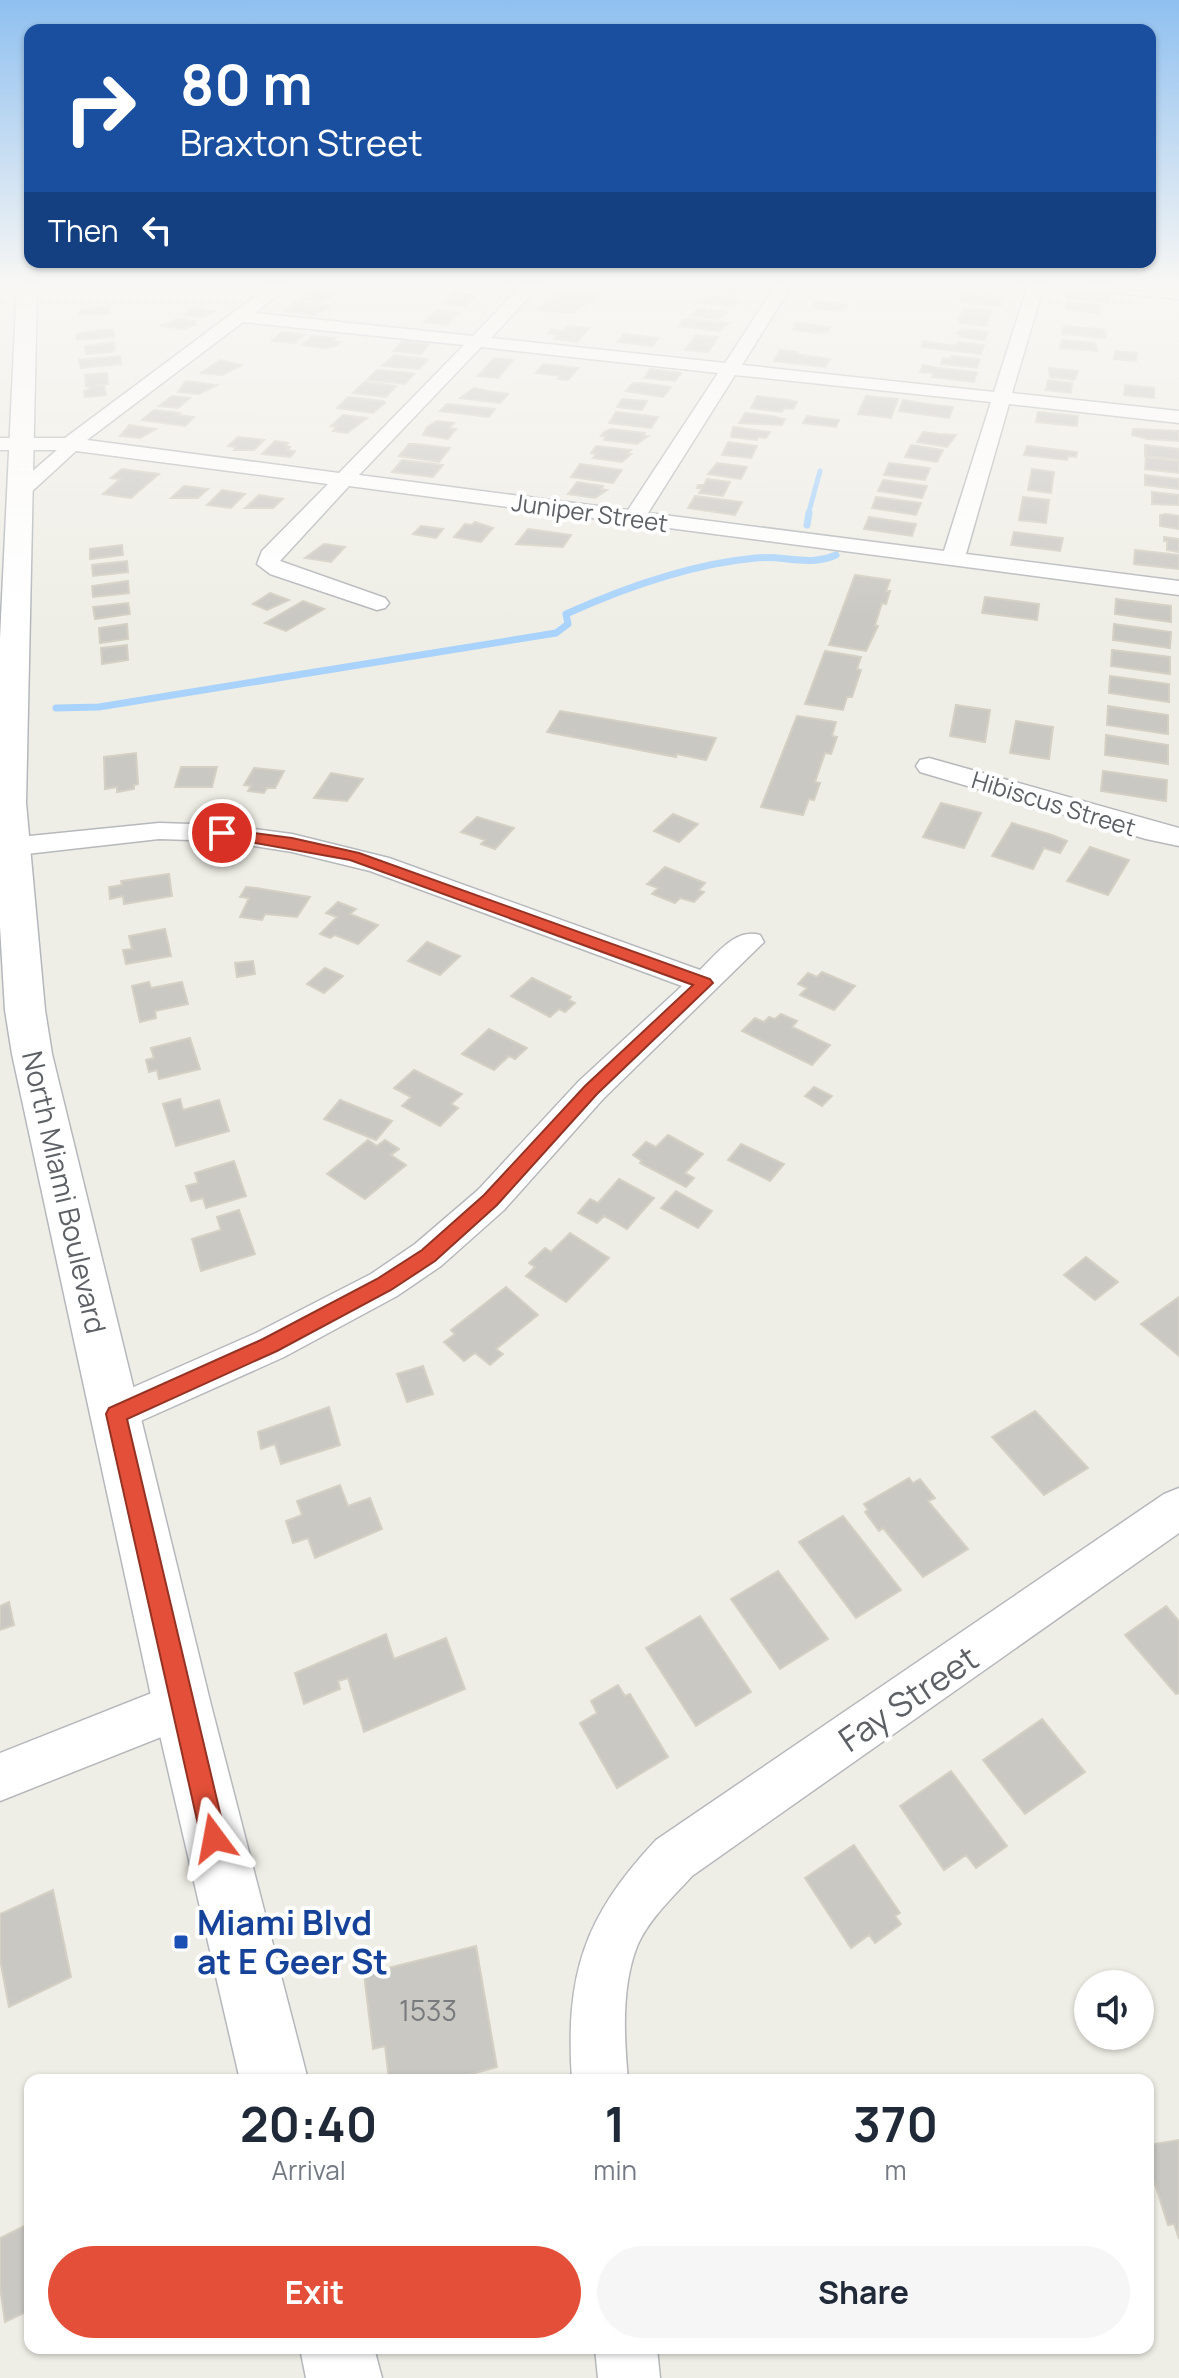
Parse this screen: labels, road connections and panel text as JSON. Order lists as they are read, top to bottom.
{
  "streets": {
    "main road": ["North Miami Boulevard"],
    "street": ["Juniper Street", "Hibiscus Street", "Fay Street"]
  },
  "crossings": [
    ["Juniper Street", "North Miami Boulevard"]
  ],
  "places": {
    "transit": ["Miami Blvd at E Geer St"]
  },
  "house_numbers": ["1533"],
  "page": {
    "turn": ["80 m", "Braxton Street"],
    "then": "Then",
    "eta": [
      "20:40",
      "Arrival",
      "1",
      "min",
      "370",
      "m"
    ],
    "buttons": ["Exit", "Share"]
  }
}
